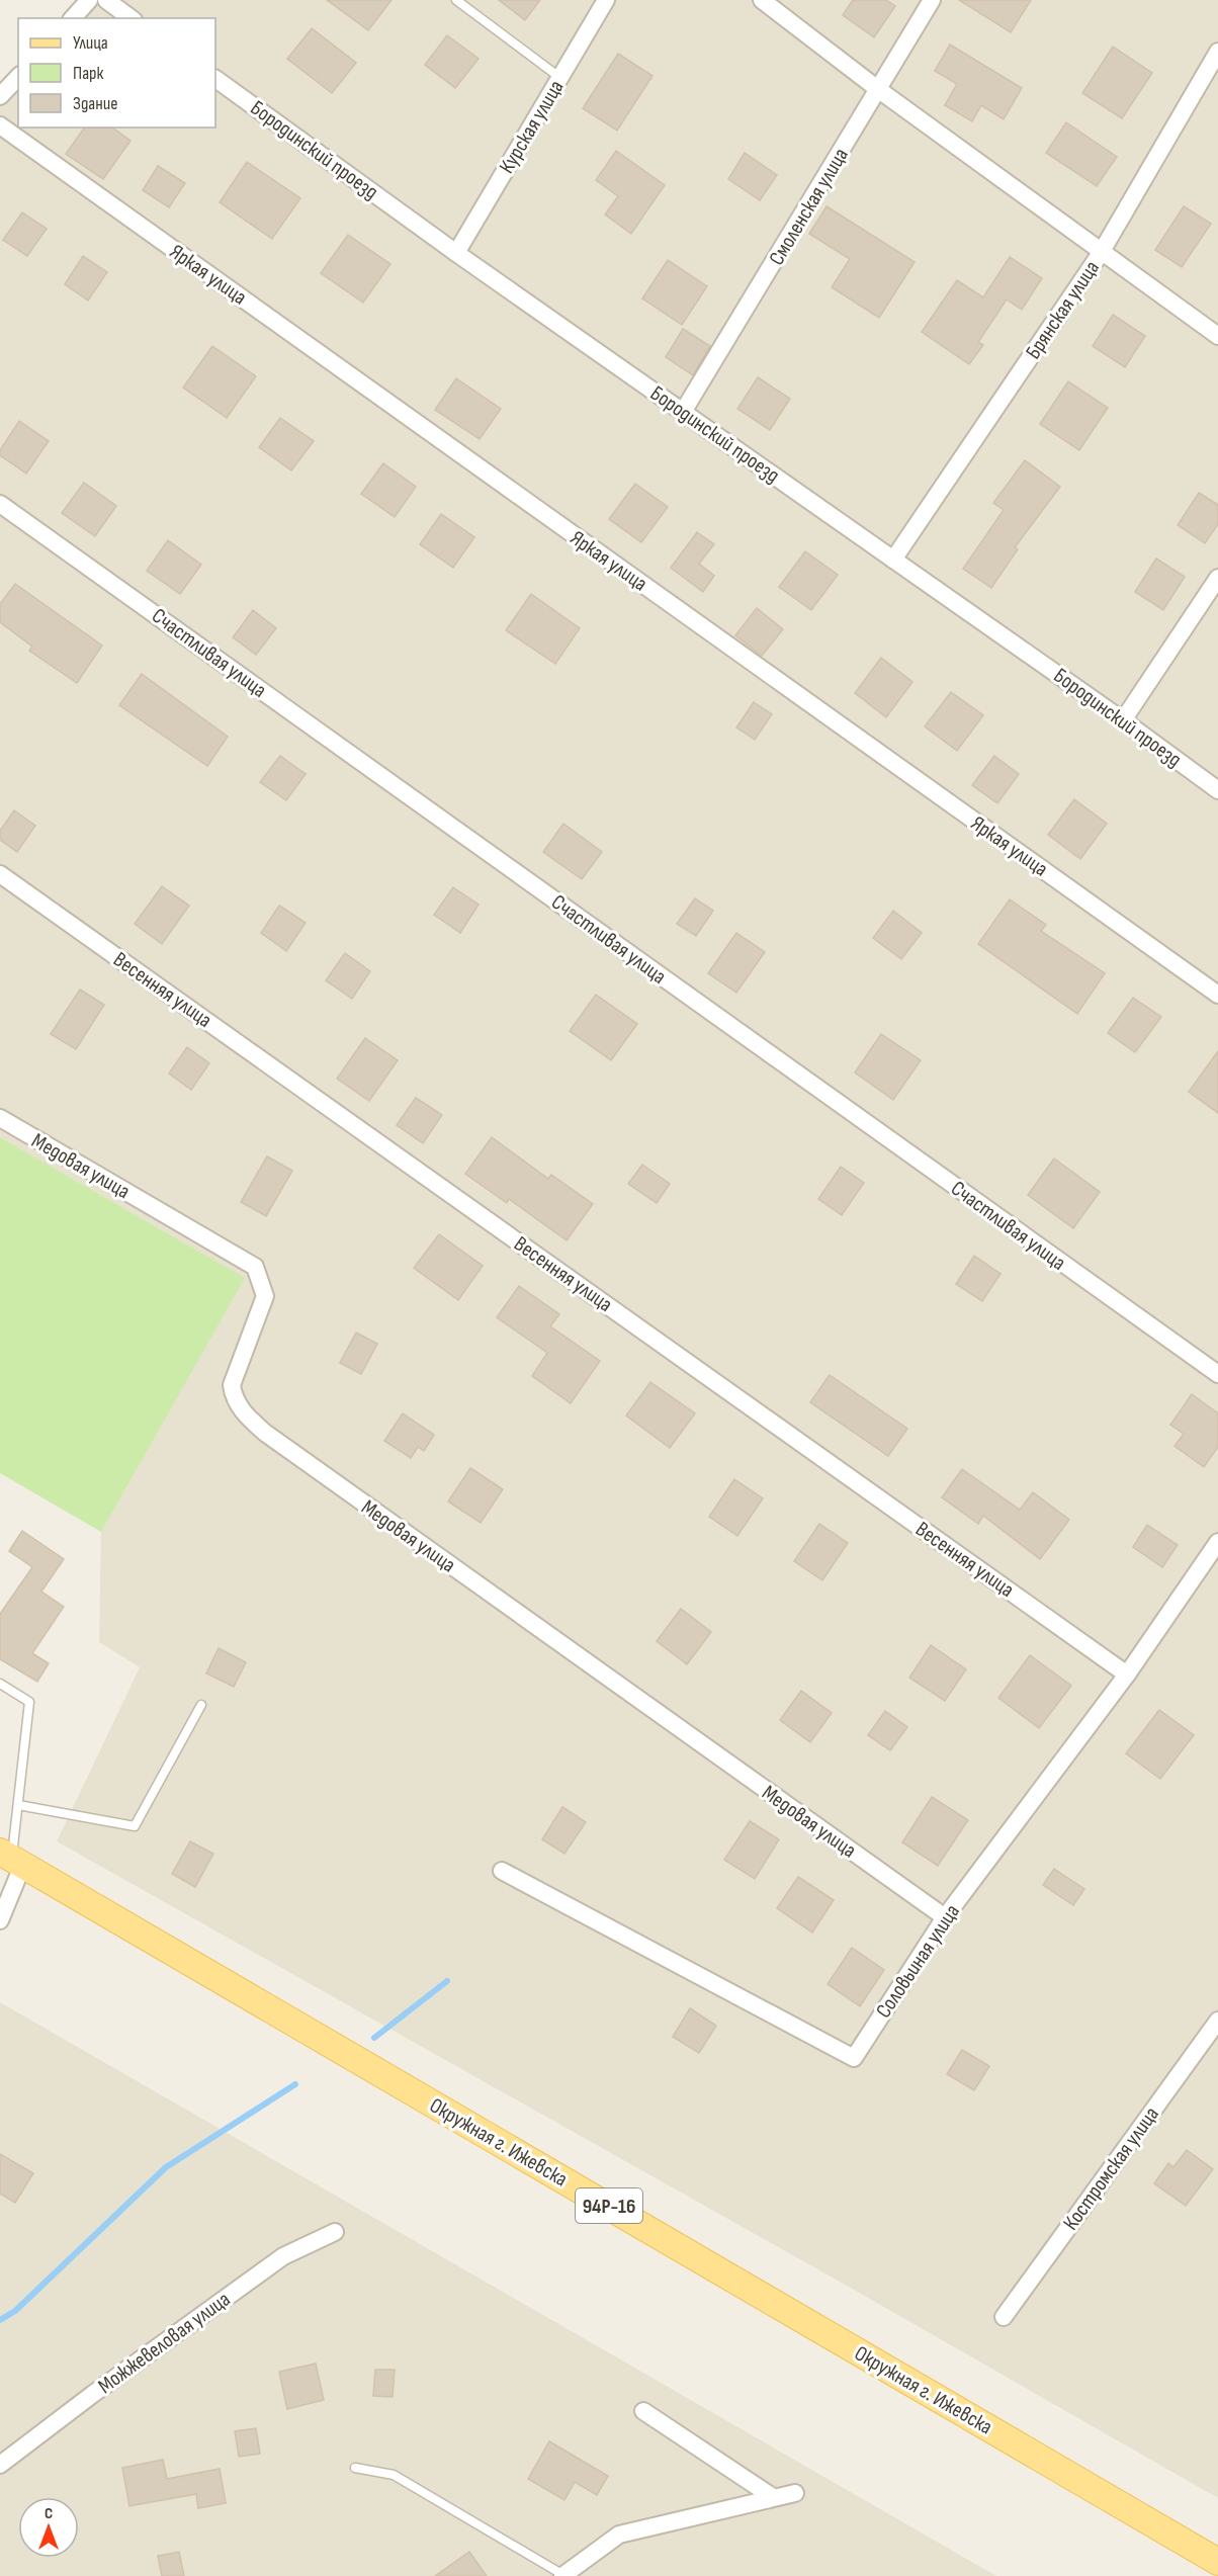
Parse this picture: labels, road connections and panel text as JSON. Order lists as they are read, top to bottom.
{
  "streets": {
    "main road": ["Окружная г. Ижевска", "94Р-16"],
    "street": [
      "Курская улица",
      "Бородинский проезд",
      "Смоленская улица",
      "Яркая улица",
      "Брянская улица",
      "Счастливая улица",
      "Весенняя улица",
      "Медовая улица",
      "Соловьиная улица",
      "Костромская улица",
      "Можжевеловая улица"
    ]
  },
  "crossings": [
    ["Курская улица", "Бородинский проезд"],
    ["Бородинский проезд", "Смоленская улица"],
    ["Бородинский проезд", "Брянская улица"],
    ["Весенняя улица", "Соловьиная улица"],
    ["Медовая улица", "Соловьиная улица"]
  ],
  "legend": ["Улица", "Парк", "Здание"],
  "north": "top"
}
